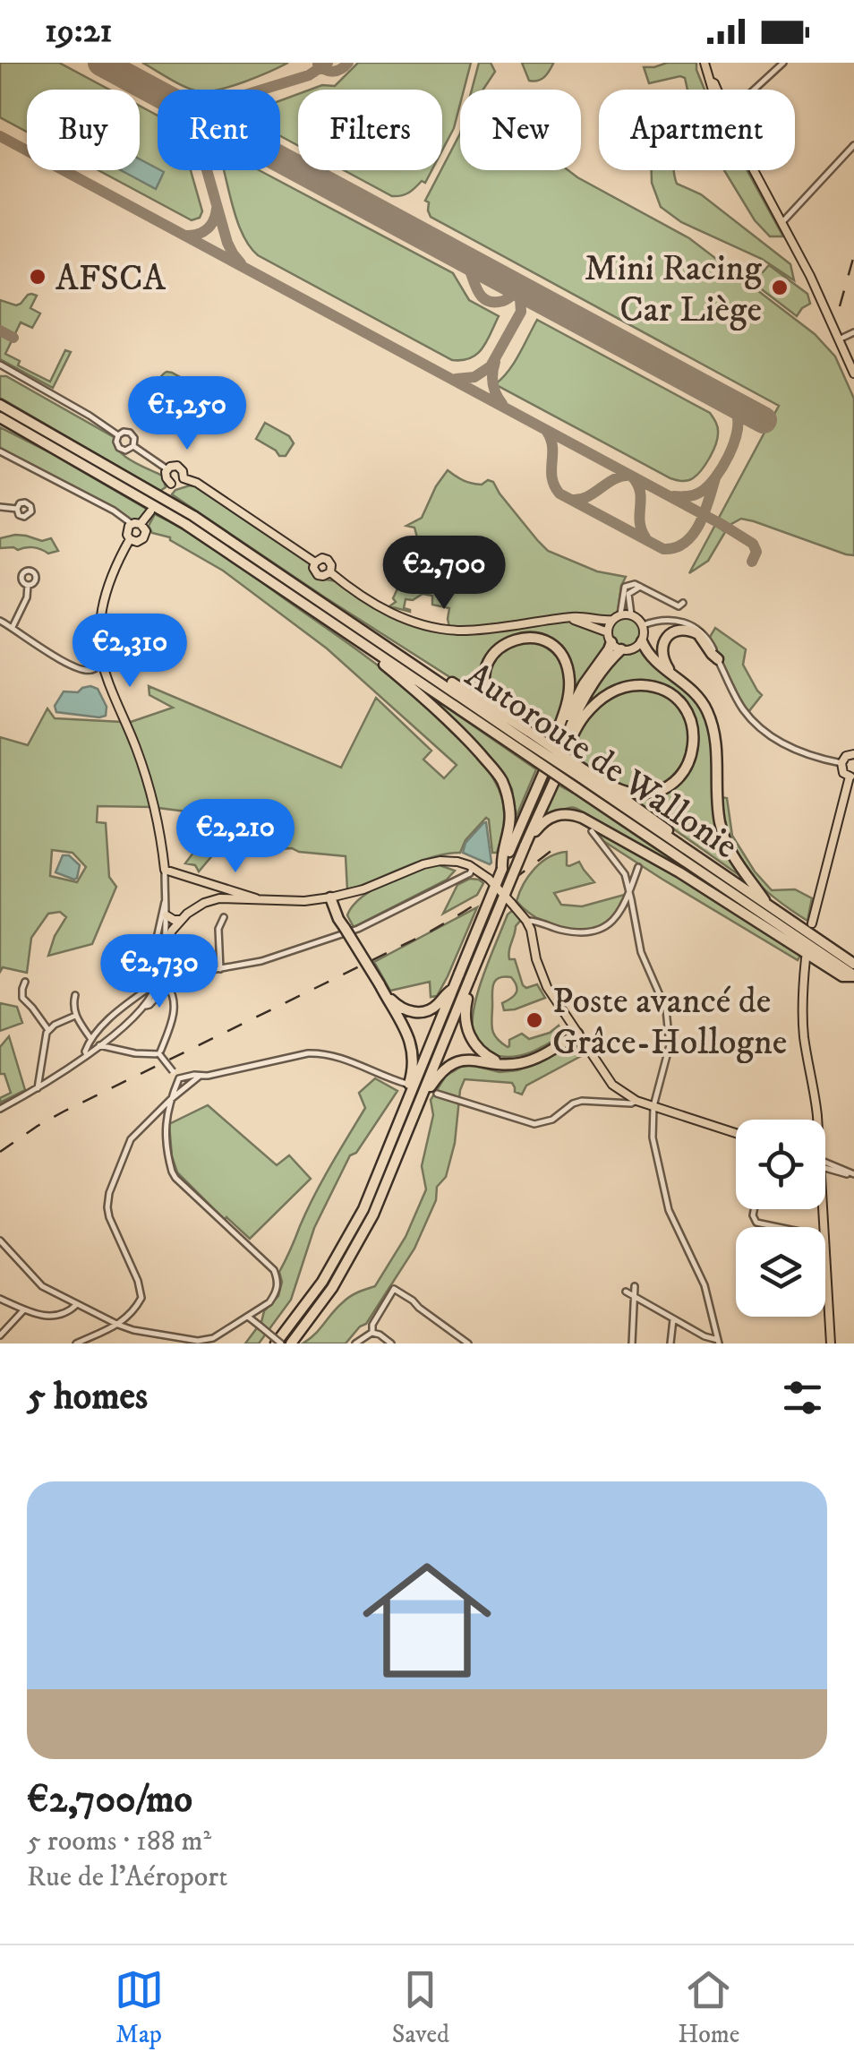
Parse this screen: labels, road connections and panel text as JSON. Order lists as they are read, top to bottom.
{
  "streets": {
    "highway": ["Autoroute de Wallonie"]
  },
  "places": ["AFSCA", "Mini Racing Car Liège", "Poste avancé de Grâce-Hollogne"],
  "page": {
    "status": "19:21",
    "chip": [
      "Buy",
      "Rent",
      "Filters",
      "New",
      "Apartment"
    ],
    "price": [
      "€1,250",
      "€2,700",
      "€2,310",
      "€2,210",
      "€2,730"
    ],
    "heading": "5 homes",
    "list": [
      {
        "name": "€2,700/mo",
        "note": "5 rooms · 188 m² · Rue de l'Aéroport"
      }
    ],
    "tabs": ["Map", "Saved", "Home"]
  }
}
